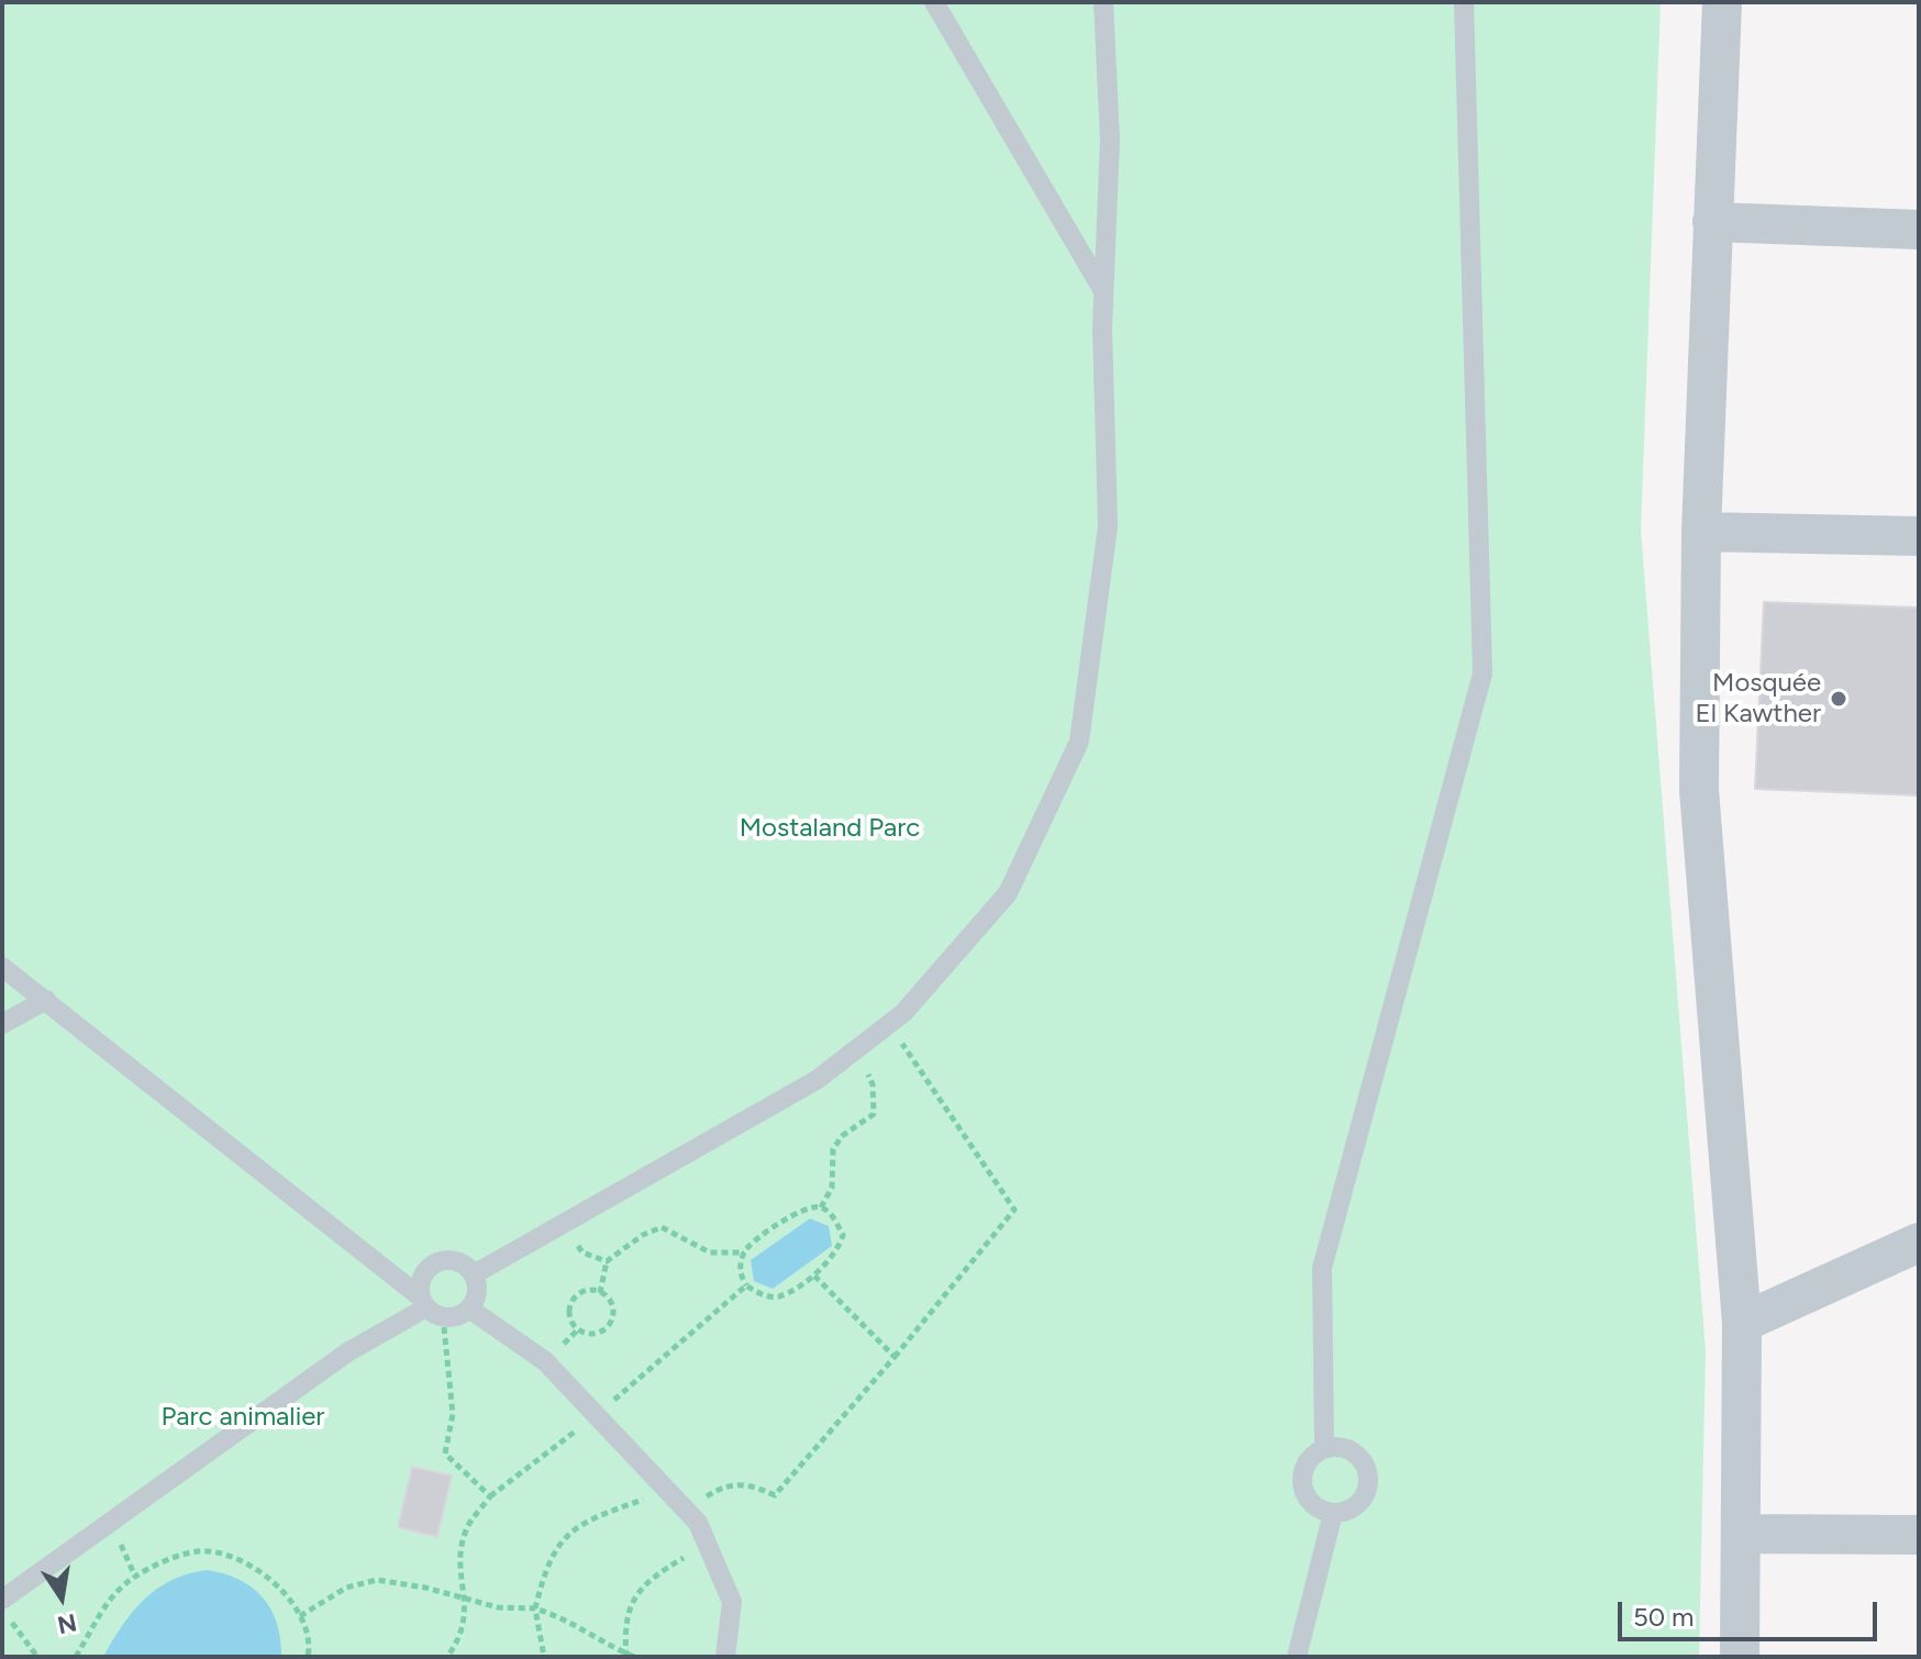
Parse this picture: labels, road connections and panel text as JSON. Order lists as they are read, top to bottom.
{
  "parks": ["Mostaland Parc", "Parc animalier"],
  "places": ["Mosquée El Kawther"],
  "scale_bar": "50 m",
  "north": "bottom"
}
